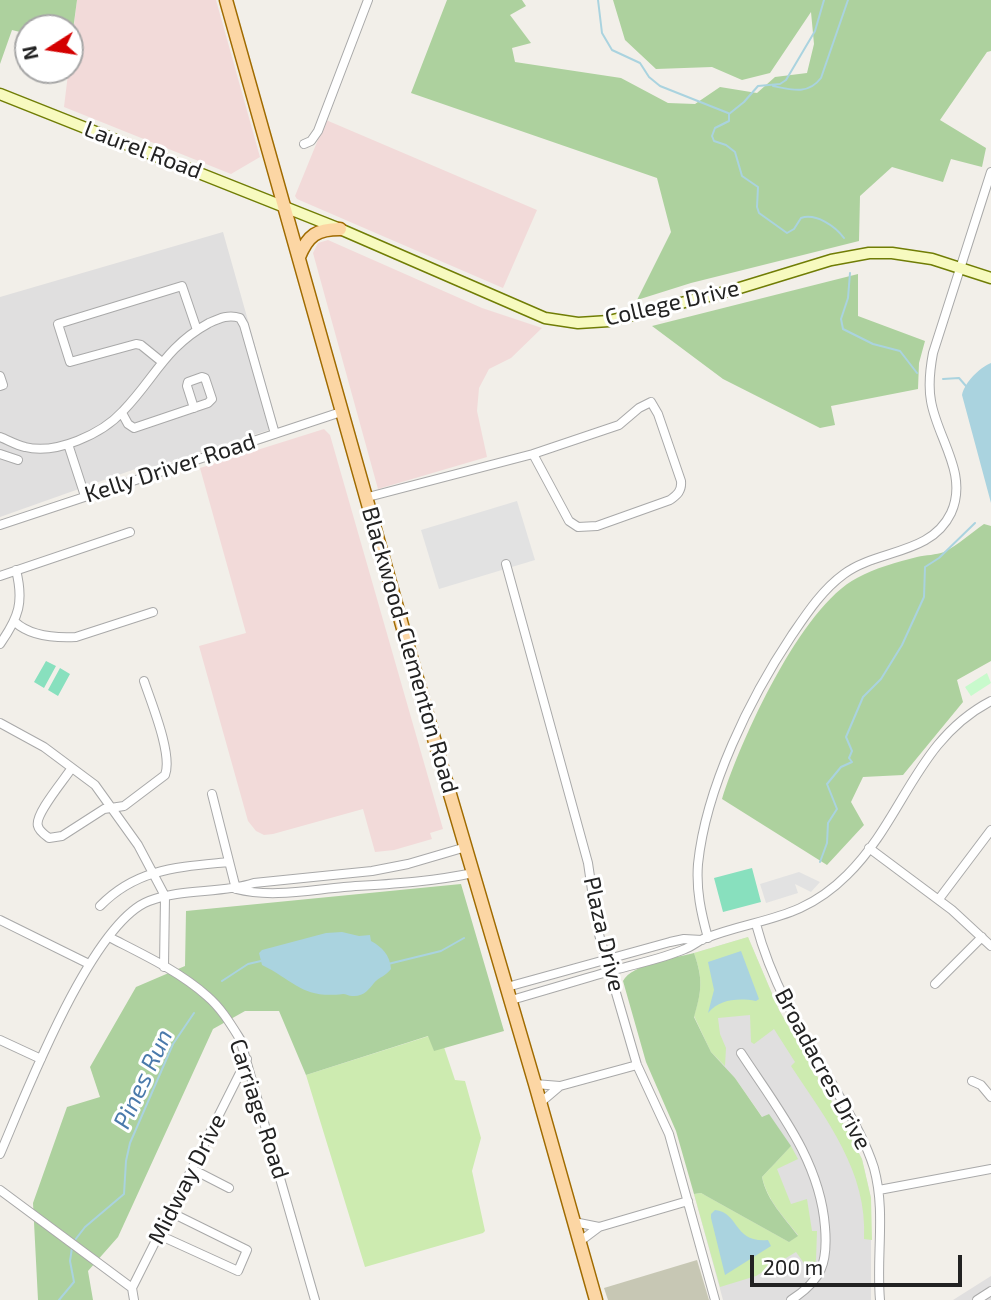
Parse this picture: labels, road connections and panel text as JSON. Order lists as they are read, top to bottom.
{
  "streets": {
    "main road": ["Laurel Road", "College Drive", "Blackwood-Clementon Road"],
    "street": [
      "Kelly Driver Road",
      "Plaza Drive",
      "Broadacres Drive",
      "Carriage Road",
      "Midway Drive"
    ]
  },
  "crossings": [
    ["Laurel Road", "College Drive"],
    ["Laurel Road", "Blackwood-Clementon Road"],
    ["College Drive", "Blackwood-Clementon Road"],
    ["Kelly Driver Road", "Blackwood-Clementon Road"],
    ["Carriage Road", "Midway Drive"]
  ],
  "water": ["Pines Run"],
  "scale_bar": "200 m",
  "north": "left"
}
